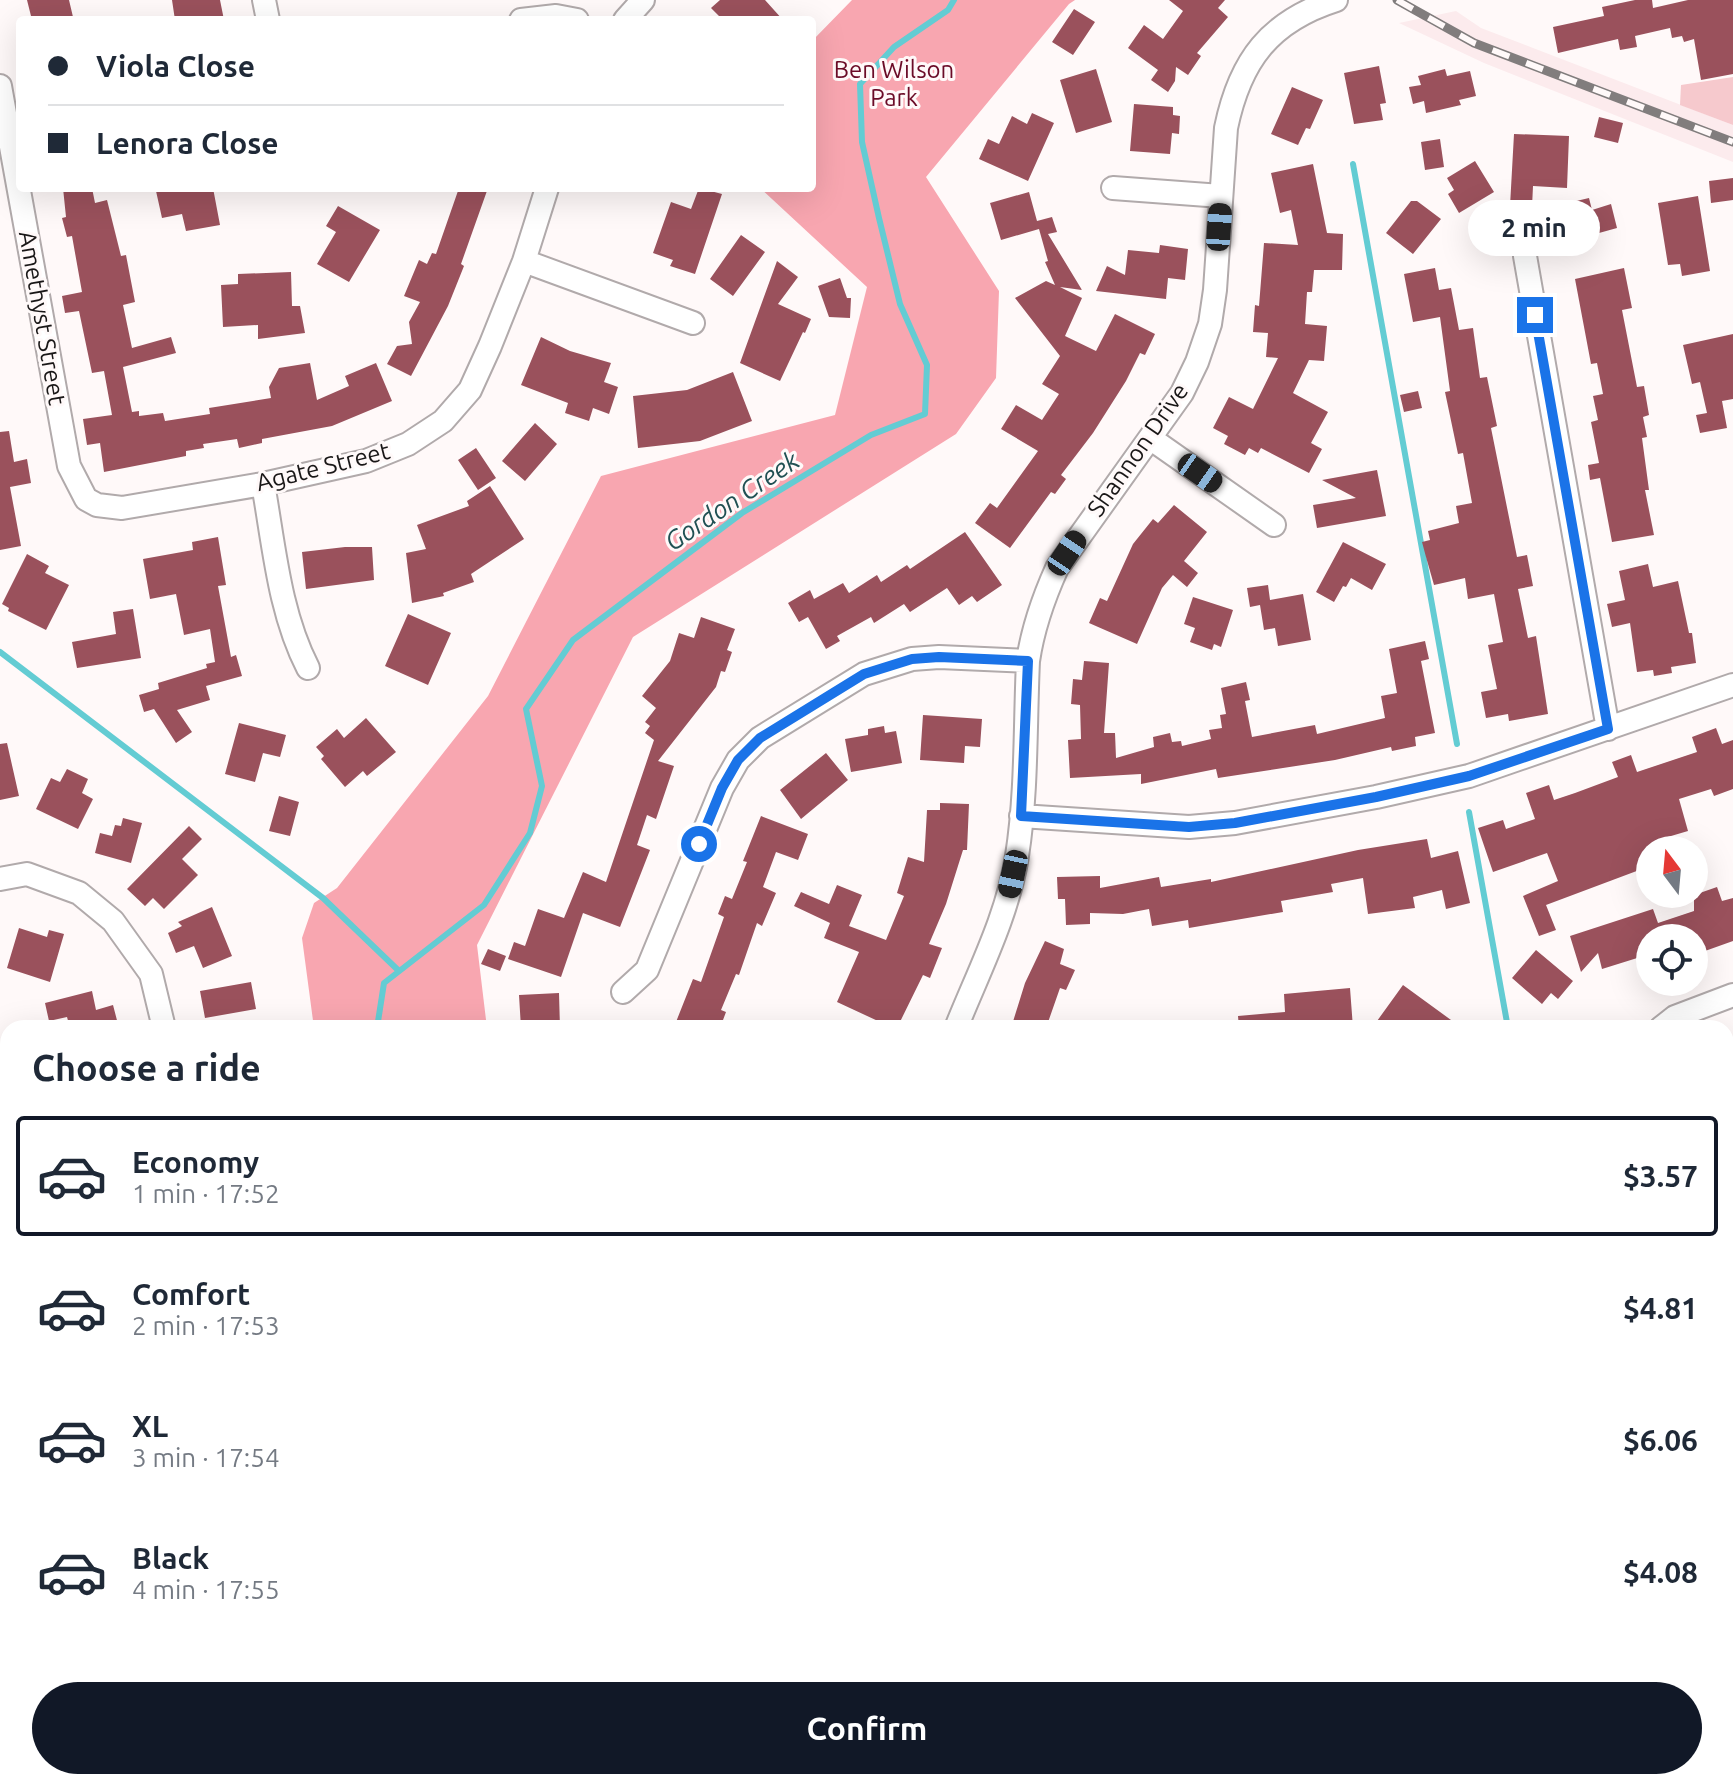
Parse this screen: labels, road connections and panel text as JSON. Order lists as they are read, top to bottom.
{
  "streets": {
    "street": ["Amethyst Street", "Shannon Drive", "Agate Street"]
  },
  "crossings": [
    ["Amethyst Street", "Agate Street"]
  ],
  "water": ["Gordon Creek"],
  "parks": ["Ben Wilson Park"],
  "north": "top",
  "page": {
    "banner": ["Viola Close", "Lenora Close"],
    "bubble": "2 min",
    "heading": "Choose a ride",
    "list": [
      {
        "name": "Economy",
        "note": "1 min · 17:52",
        "value": "$3.57"
      },
      {
        "name": "Comfort",
        "note": "2 min · 17:53",
        "value": "$4.81"
      },
      {
        "name": "XL",
        "note": "3 min · 17:54",
        "value": "$6.06"
      },
      {
        "name": "Black",
        "note": "4 min · 17:55",
        "value": "$4.08"
      }
    ],
    "buttons": "Confirm"
  }
}
